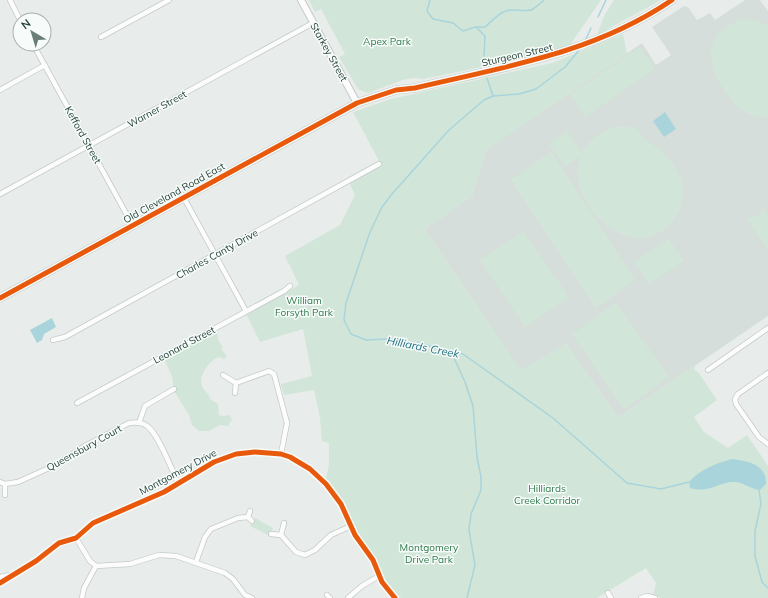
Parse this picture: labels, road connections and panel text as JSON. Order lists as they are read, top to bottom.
{
  "streets": {
    "main road": ["Sturgeon Street", "Old Cleveland Road East"],
    "street": [
      "Starkey Street",
      "Warner Street",
      "Kefford Street",
      "Charles Canty Drive",
      "Leonard Street",
      "Queensbury Court",
      "Montgomery Drive"
    ]
  },
  "crossings": [
    ["Starkey Street", "Sturgeon Street"],
    ["Starkey Street", "Warner Street"],
    ["Starkey Street", "Old Cleveland Road East"],
    ["Sturgeon Street", "Old Cleveland Road East"],
    ["Warner Street", "Kefford Street"],
    ["Kefford Street", "Old Cleveland Road East"]
  ],
  "water": ["Hilliards Creek"],
  "parks": [
    "Apex Park",
    "William Forsyth Park",
    "Hilliards Creek Corridor",
    "Montgomery Drive Park"
  ],
  "north": "top left"
}
